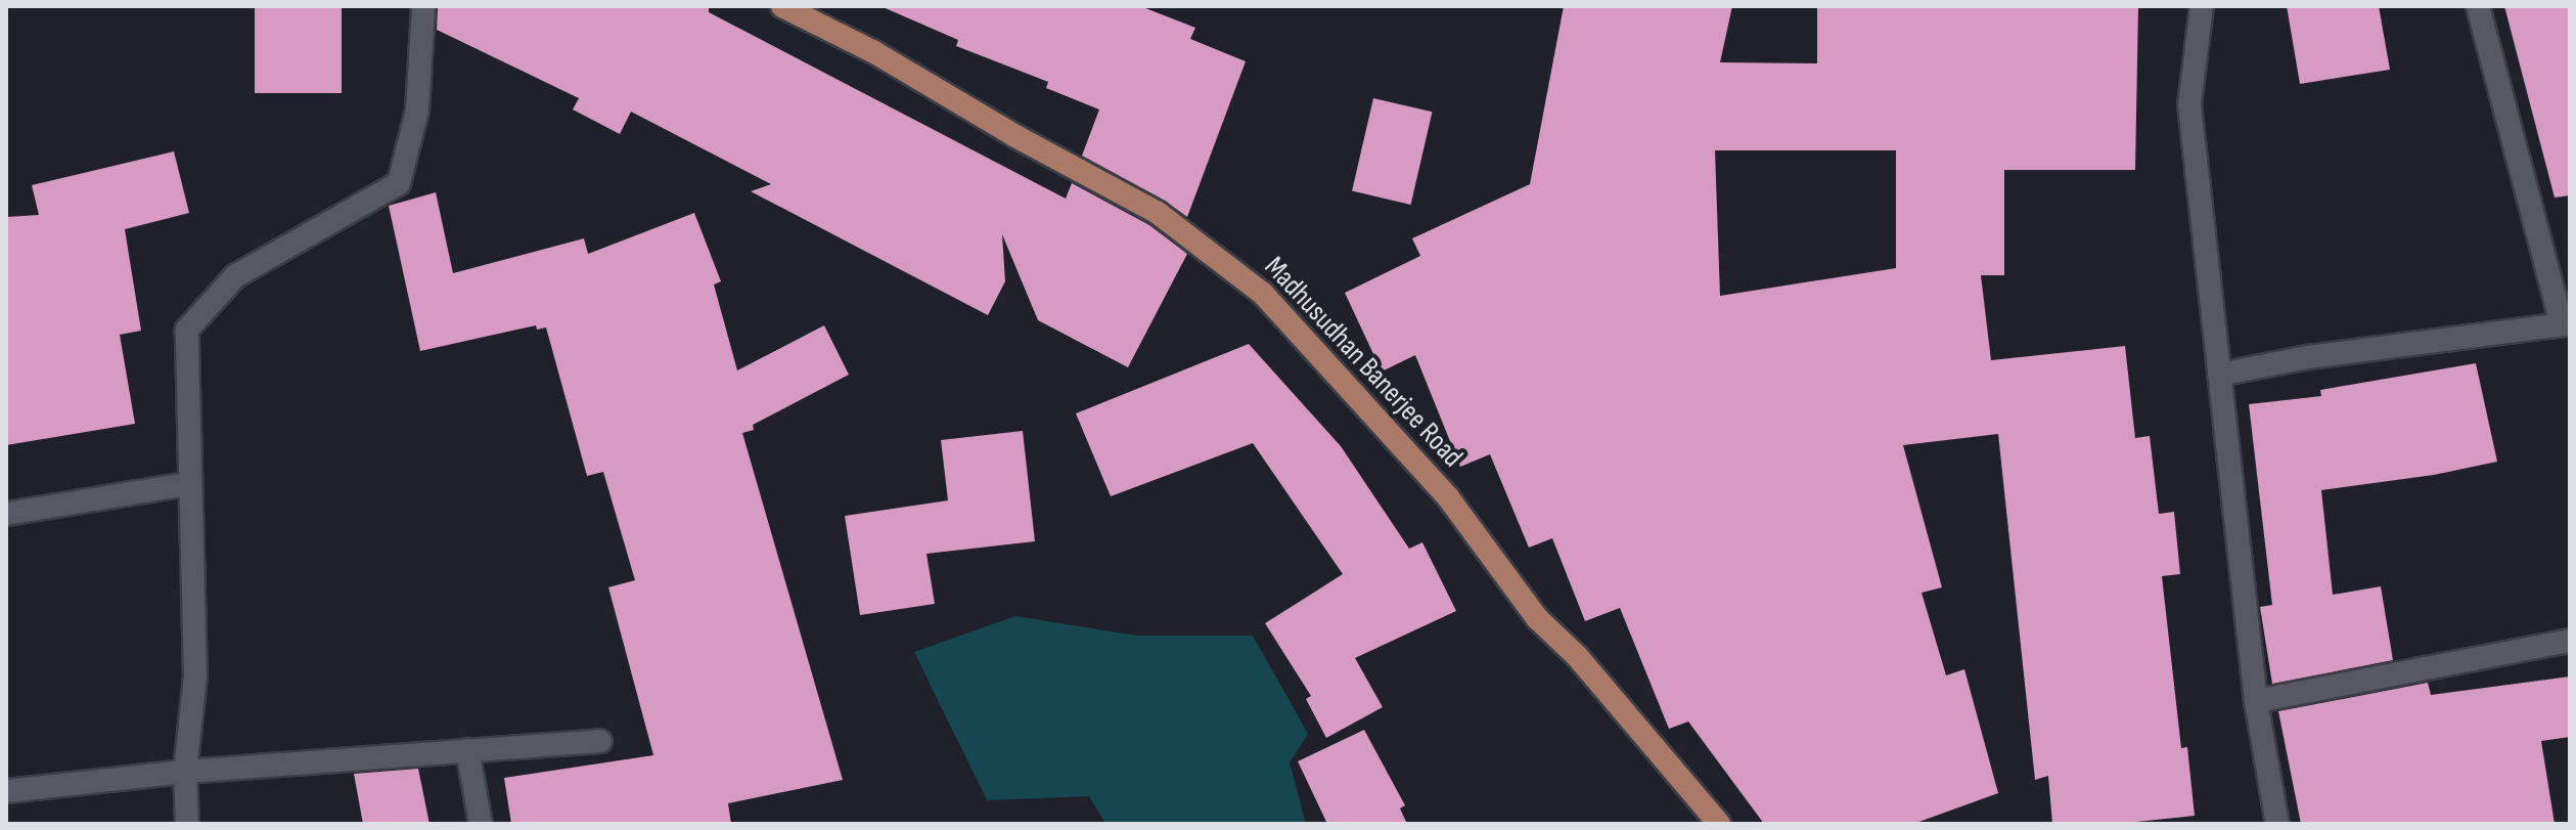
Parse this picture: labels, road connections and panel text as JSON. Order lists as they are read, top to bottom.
{
  "streets": {
    "main road": ["Madhusudhan Banerjee Road"]
  }
}
